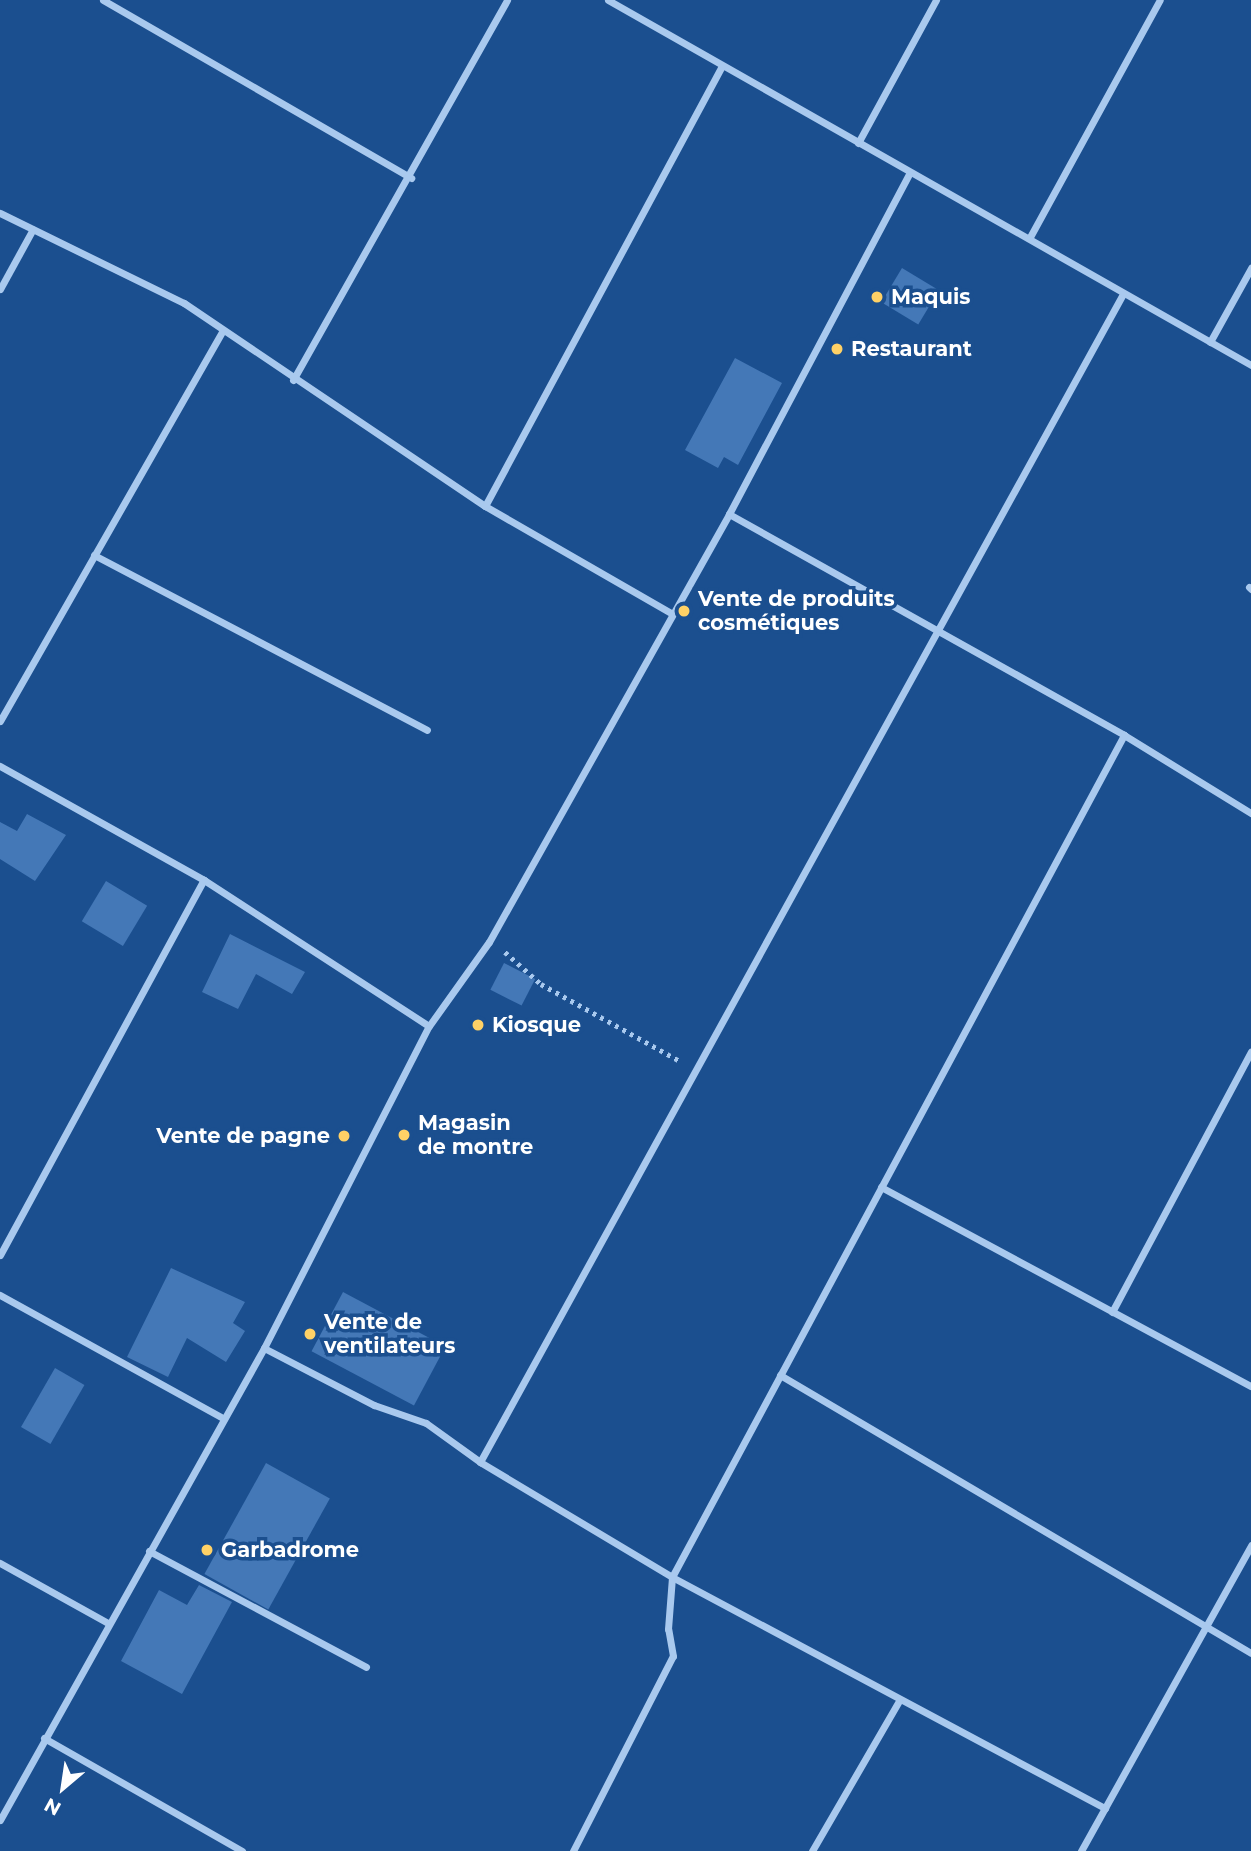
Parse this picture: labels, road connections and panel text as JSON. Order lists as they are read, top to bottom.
{
  "places": [
    "Maquis",
    "Restaurant",
    "Vente de produits cosmétiques",
    "Kiosque",
    "Magasin de montre",
    "Vente de pagne",
    "Vente de ventilateurs",
    "Garbadrome"
  ],
  "north": "bottom left"
}
